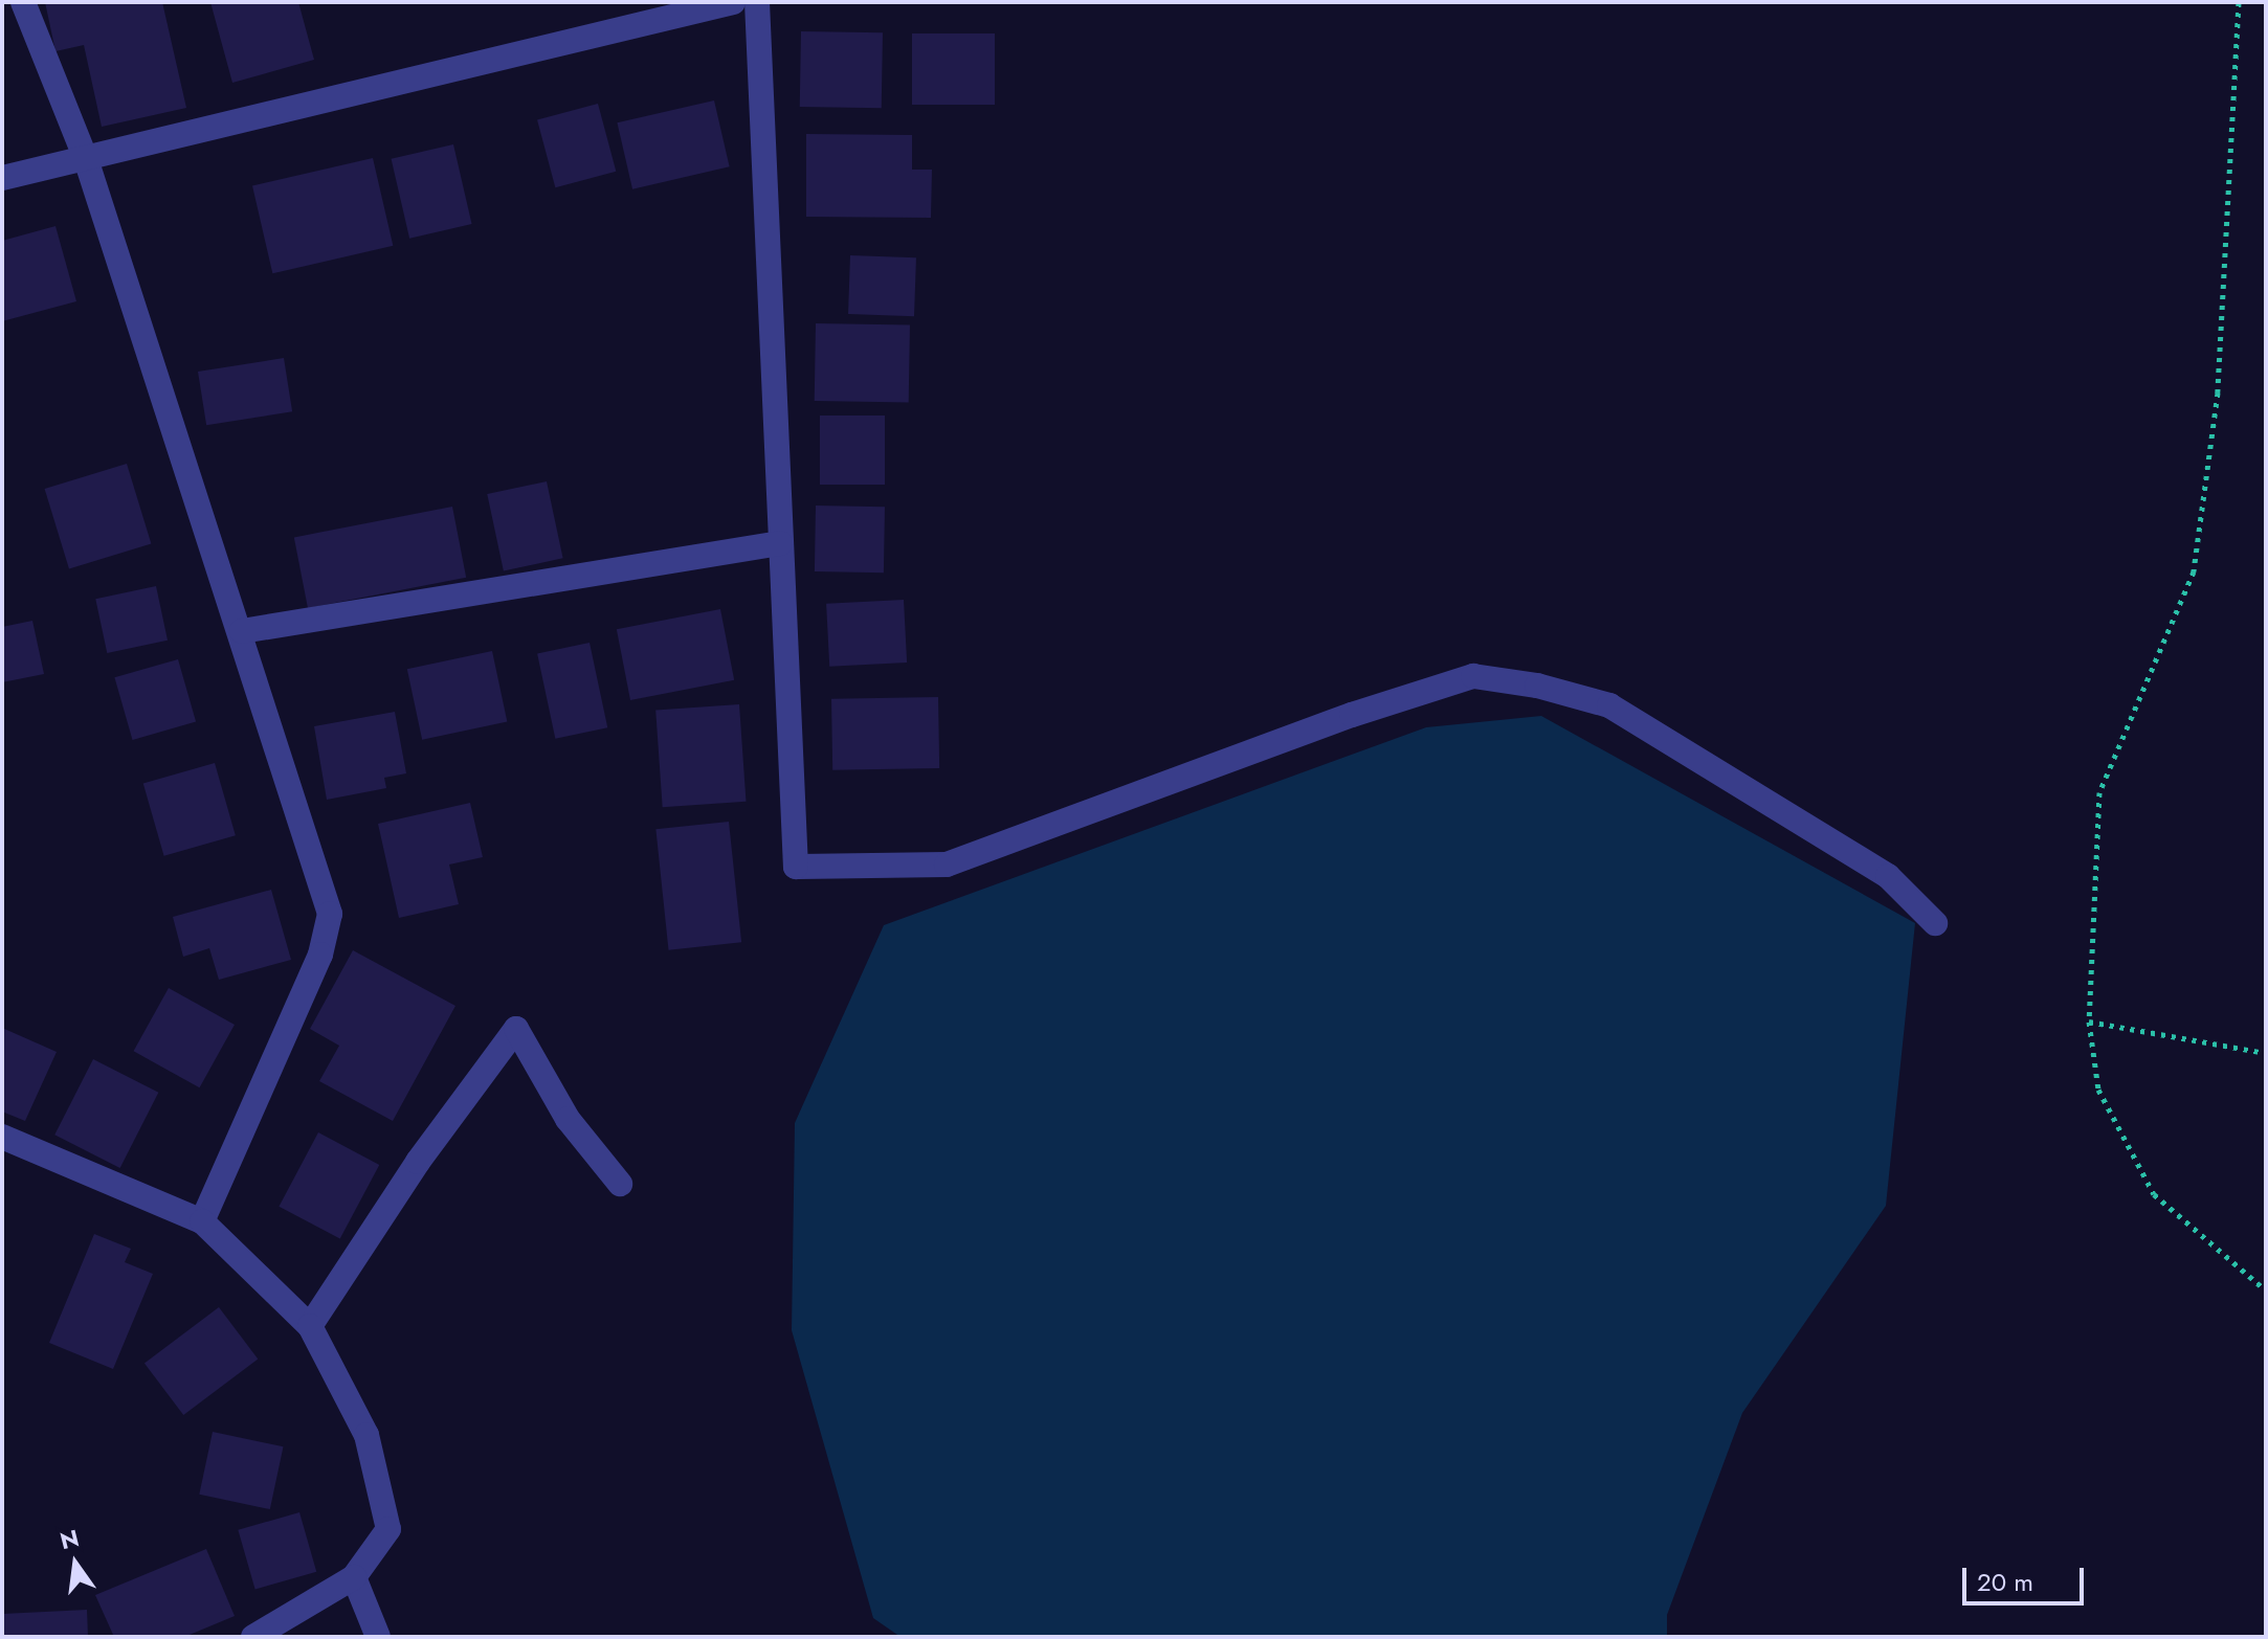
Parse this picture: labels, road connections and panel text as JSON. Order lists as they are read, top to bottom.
{
  "scale_bar": "20 m",
  "north": "top"
}
